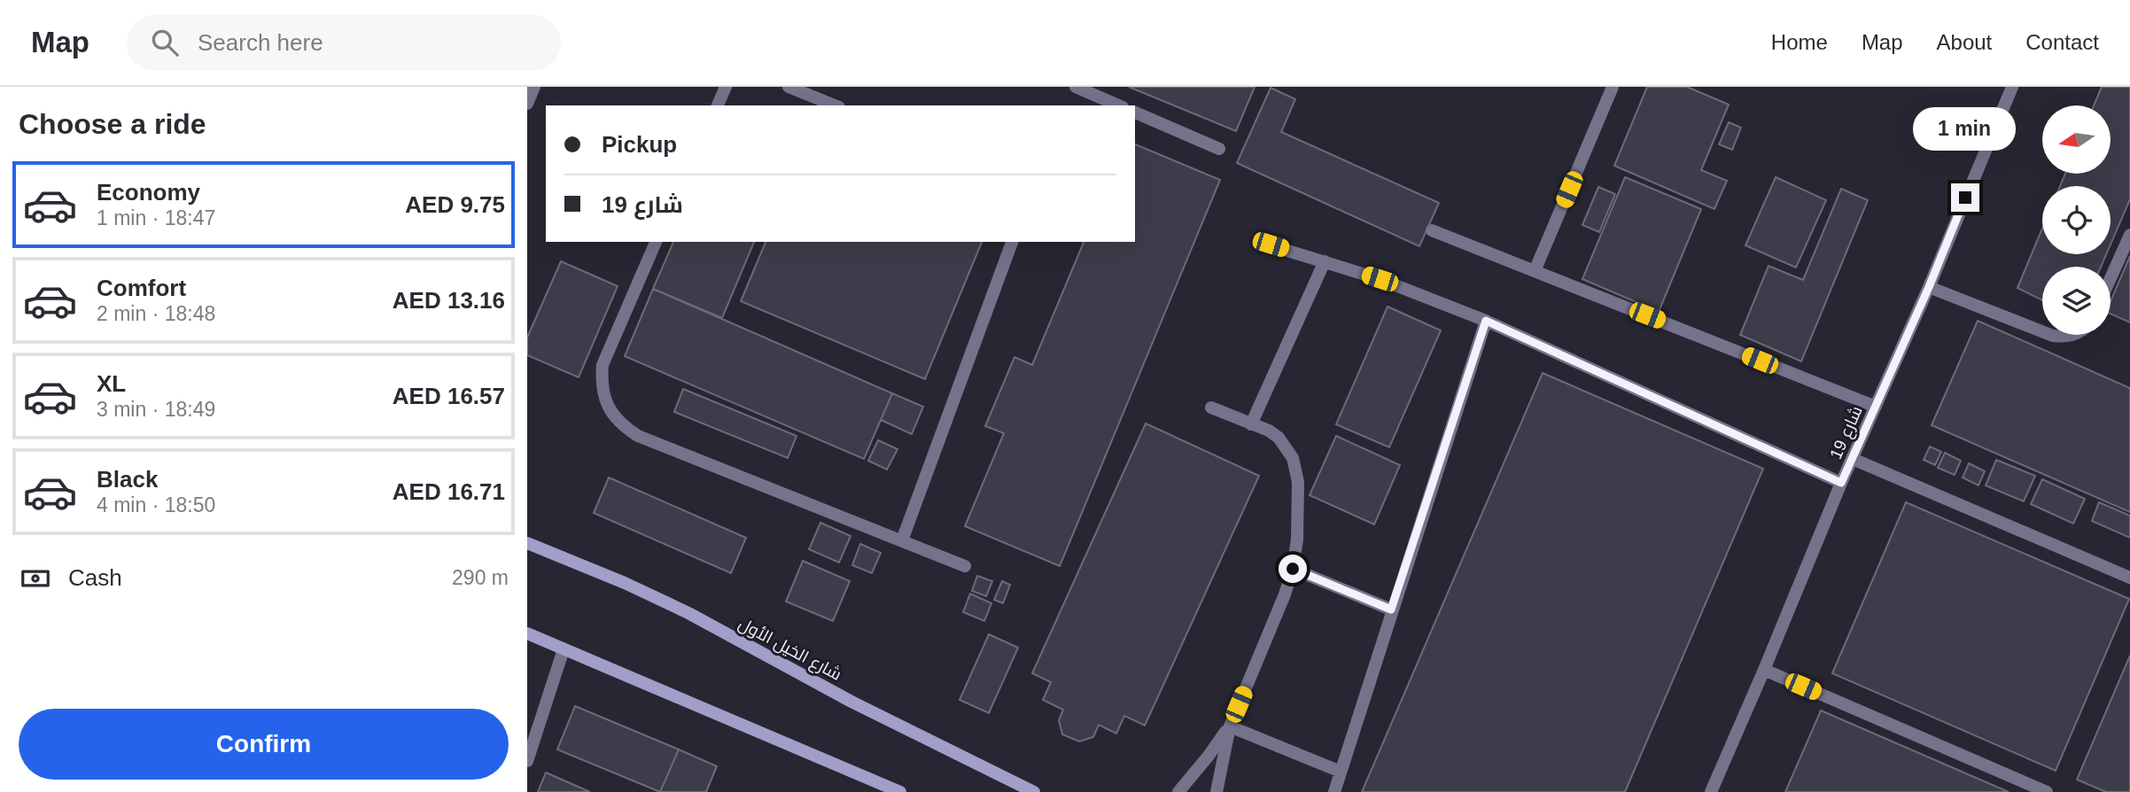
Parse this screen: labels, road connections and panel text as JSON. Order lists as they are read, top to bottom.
{
  "streets": {
    "main road": ["شارع الخيل الأول"],
    "lane": ["شارع 19"]
  },
  "north": "left",
  "page": {
    "header": "Map",
    "search": "Search here",
    "nav": [
      "Home",
      "Map",
      "About",
      "Contact"
    ],
    "heading": "Choose a ride",
    "banner": ["Pickup", "شارع 19"],
    "bubble": "1 min",
    "list": [
      {
        "name": "Economy",
        "note": "1 min · 18:47",
        "value": "AED 9.75"
      },
      {
        "name": "Comfort",
        "note": "2 min · 18:48",
        "value": "AED 13.16"
      },
      {
        "name": "XL",
        "note": "3 min · 18:49",
        "value": "AED 16.57"
      },
      {
        "name": "Black",
        "note": "4 min · 18:50",
        "value": "AED 16.71"
      }
    ],
    "pay": ["Cash", "290 m"],
    "buttons": "Confirm"
  }
}
